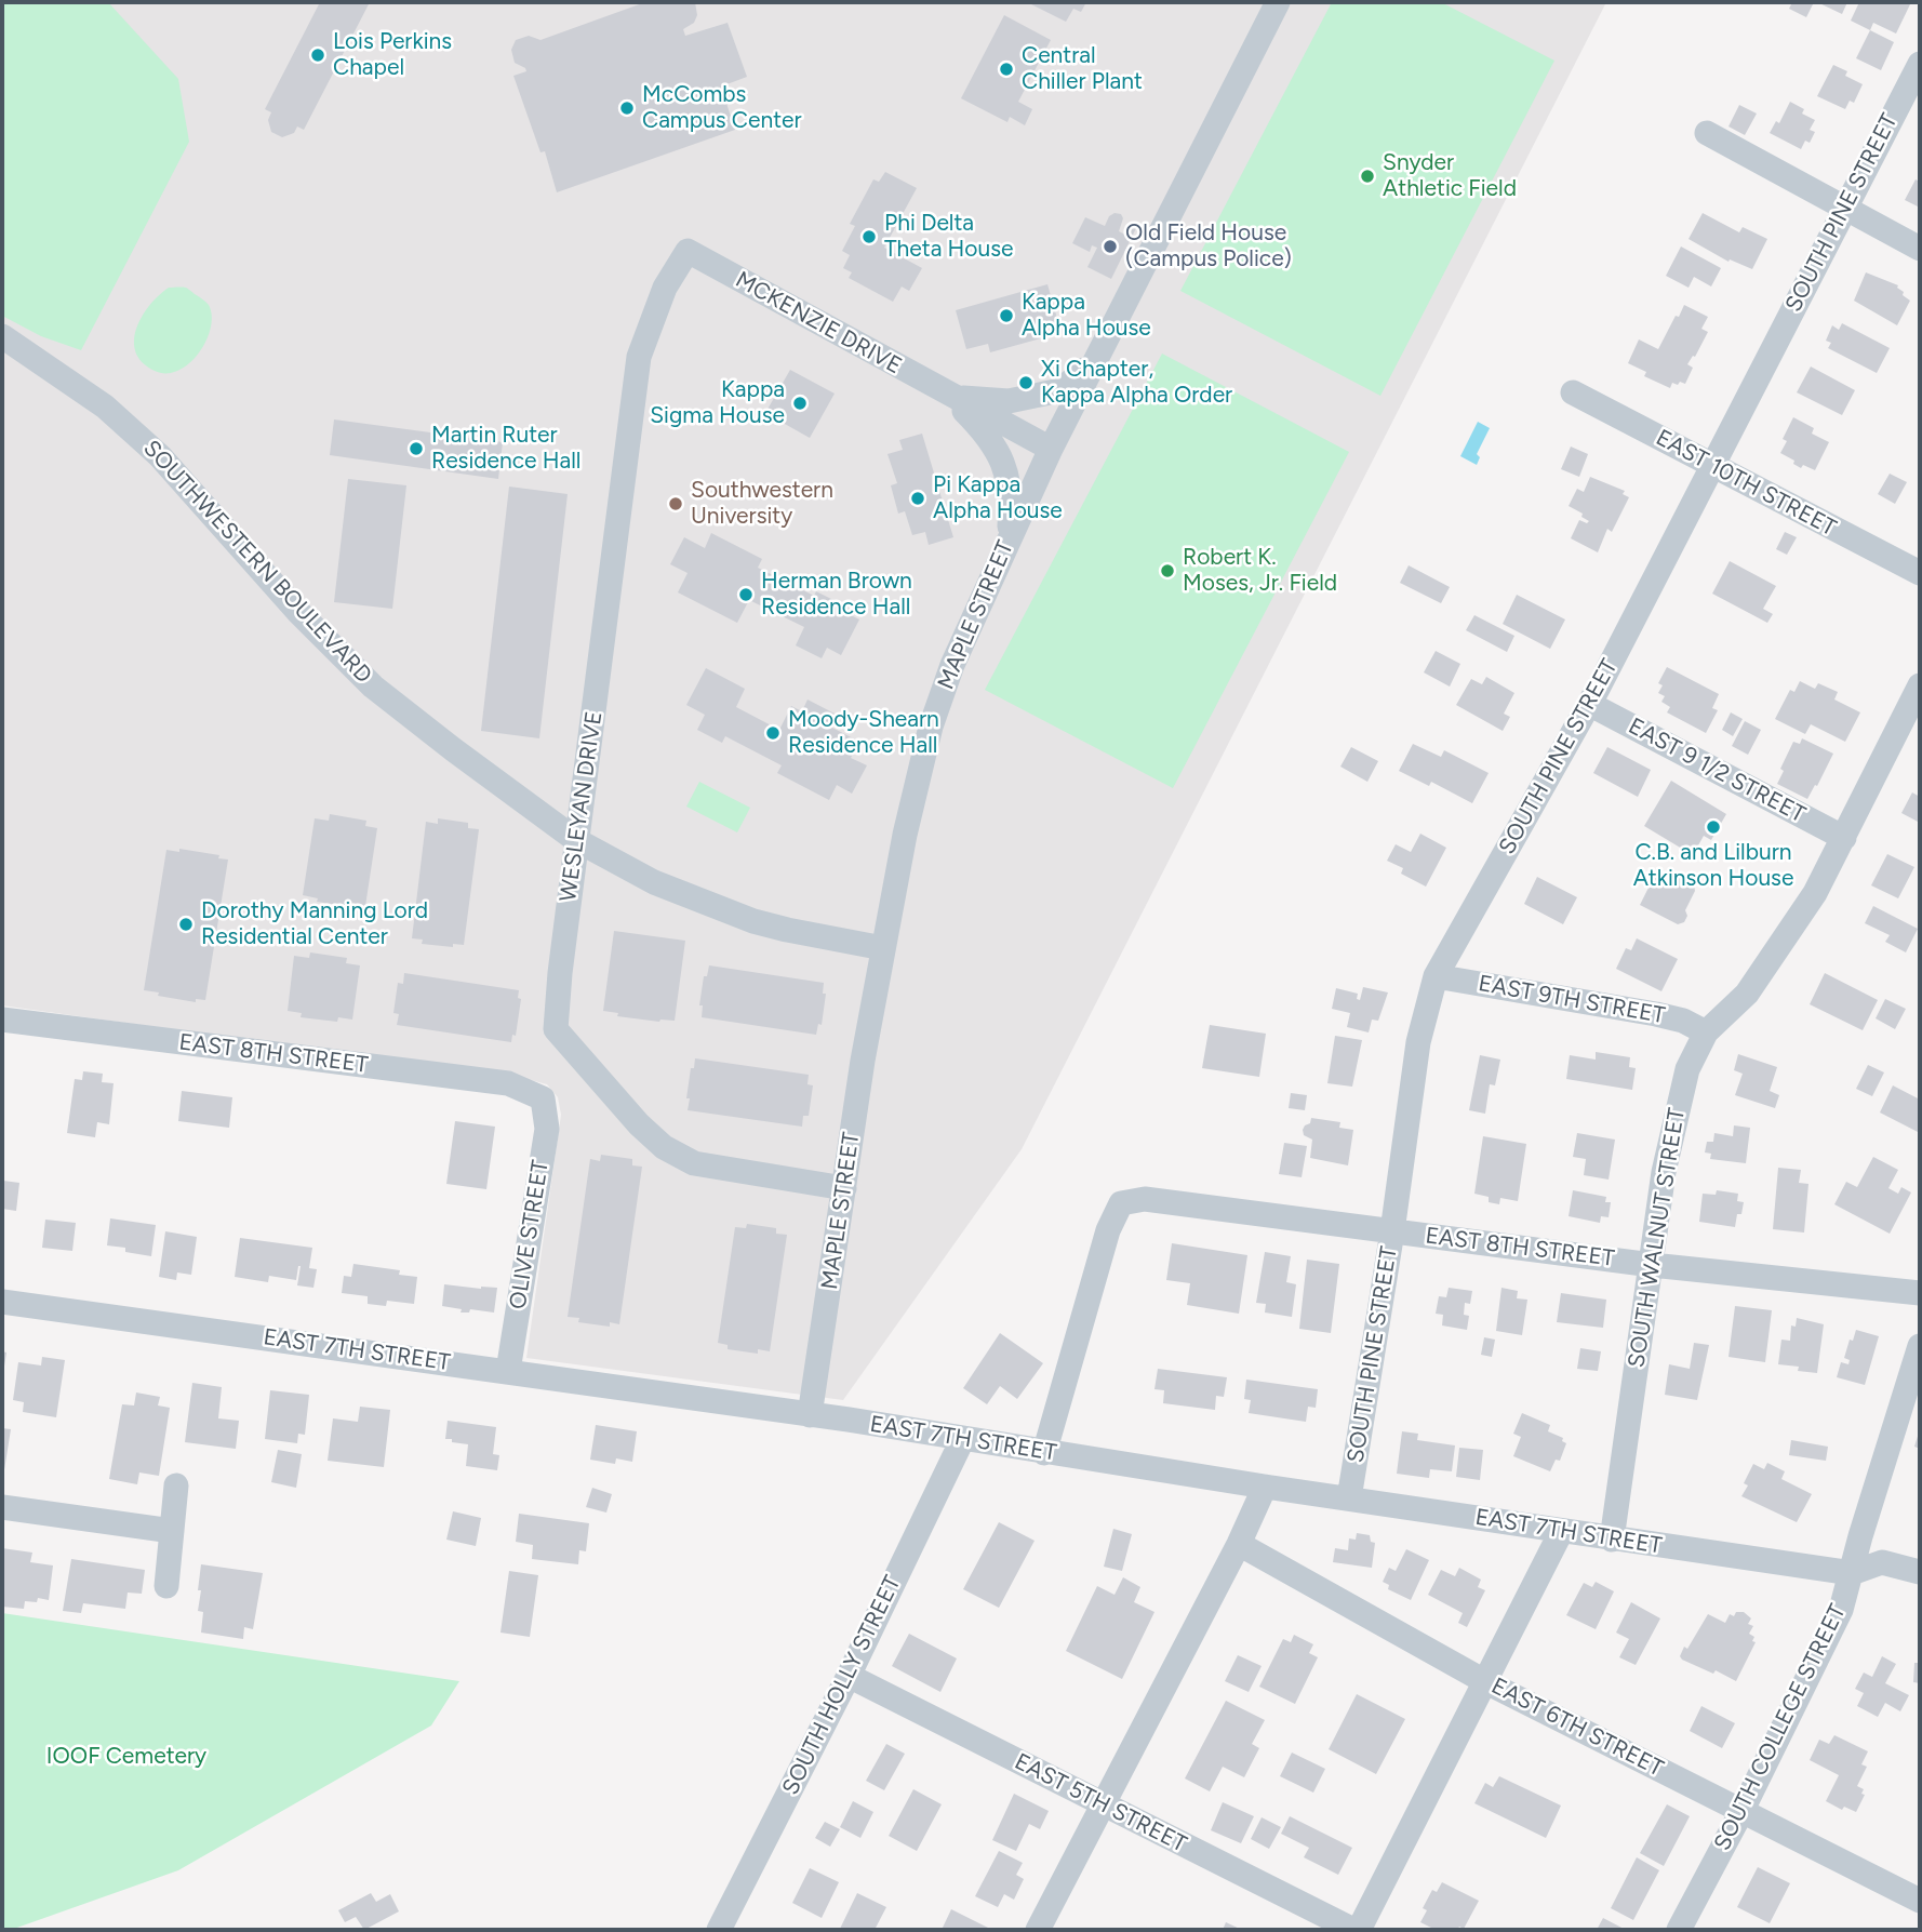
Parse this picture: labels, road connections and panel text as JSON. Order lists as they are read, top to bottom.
{
  "streets": {
    "street": [
      "SOUTH PINE STREET",
      "MCKENZIE DRIVE",
      "EAST 10TH STREET",
      "SOUTHWESTERN BOULEVARD",
      "MAPLE STREET",
      "EAST 9 1/2 STREET",
      "WESLEYAN DRIVE",
      "EAST 9TH STREET",
      "EAST 8TH STREET",
      "OLIVE STREET",
      "SOUTH WALNUT STREET",
      "EAST 7TH STREET",
      "SOUTH HOLLY STREET",
      "EAST 6TH STREET",
      "SOUTH COLLEGE STREET",
      "EAST 5TH STREET"
    ]
  },
  "crossings": [
    ["SOUTH PINE STREET", "EAST 10TH STREET"],
    ["SOUTH PINE STREET", "EAST 9 1/2 STREET"],
    ["SOUTH PINE STREET", "EAST 9TH STREET"],
    ["SOUTH PINE STREET", "EAST 8TH STREET"],
    ["SOUTH PINE STREET", "EAST 7TH STREET"],
    ["MCKENZIE DRIVE", "MAPLE STREET"],
    ["MCKENZIE DRIVE", "WESLEYAN DRIVE"],
    ["SOUTHWESTERN BOULEVARD", "MAPLE STREET"],
    ["SOUTHWESTERN BOULEVARD", "WESLEYAN DRIVE"],
    ["MAPLE STREET", "WESLEYAN DRIVE"],
    ["MAPLE STREET", "EAST 7TH STREET"],
    ["EAST 9 1/2 STREET", "SOUTH WALNUT STREET"],
    ["EAST 9TH STREET", "SOUTH WALNUT STREET"],
    ["EAST 8TH STREET", "OLIVE STREET"],
    ["EAST 8TH STREET", "SOUTH WALNUT STREET"],
    ["EAST 8TH STREET", "EAST 7TH STREET"],
    ["OLIVE STREET", "EAST 7TH STREET"],
    ["SOUTH WALNUT STREET", "EAST 7TH STREET"],
    ["EAST 7TH STREET", "SOUTH HOLLY STREET"],
    ["EAST 7TH STREET", "SOUTH COLLEGE STREET"],
    ["SOUTH HOLLY STREET", "EAST 5TH STREET"],
    ["EAST 6TH STREET", "SOUTH COLLEGE STREET"]
  ],
  "parks": ["IOOF Cemetery"],
  "places": [
    "Lois Perkins Chapel",
    "Central Chiller Plant",
    "McCombs Campus Center",
    "Snyder Athletic Field",
    "Phi Delta Theta House",
    "Old Field House (Campus Police)",
    "Kappa Alpha House",
    "Xi Chapter, Kappa Alpha Order",
    "Kappa Sigma House",
    "Martin Ruter Residence Hall",
    "Pi Kappa Alpha House",
    "Southwestern University",
    "Robert K. Moses, Jr. Field",
    "Herman Brown Residence Hall",
    "Moody-Shearn Residence Hall",
    "C.B. and Lilburn Atkinson House",
    "Dorothy Manning Lord Residential Center"
  ]
}
